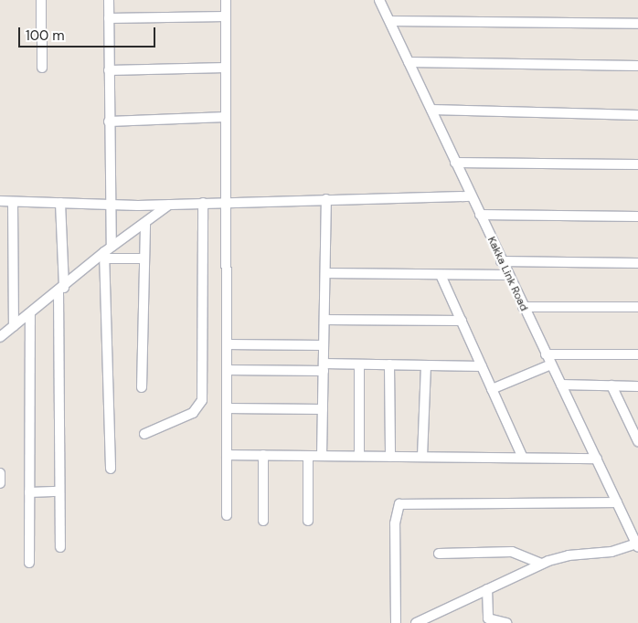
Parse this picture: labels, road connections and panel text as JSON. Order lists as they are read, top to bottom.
{
  "streets": {
    "street": ["Kakka Link Road"]
  },
  "scale_bar": "100 m"
}
